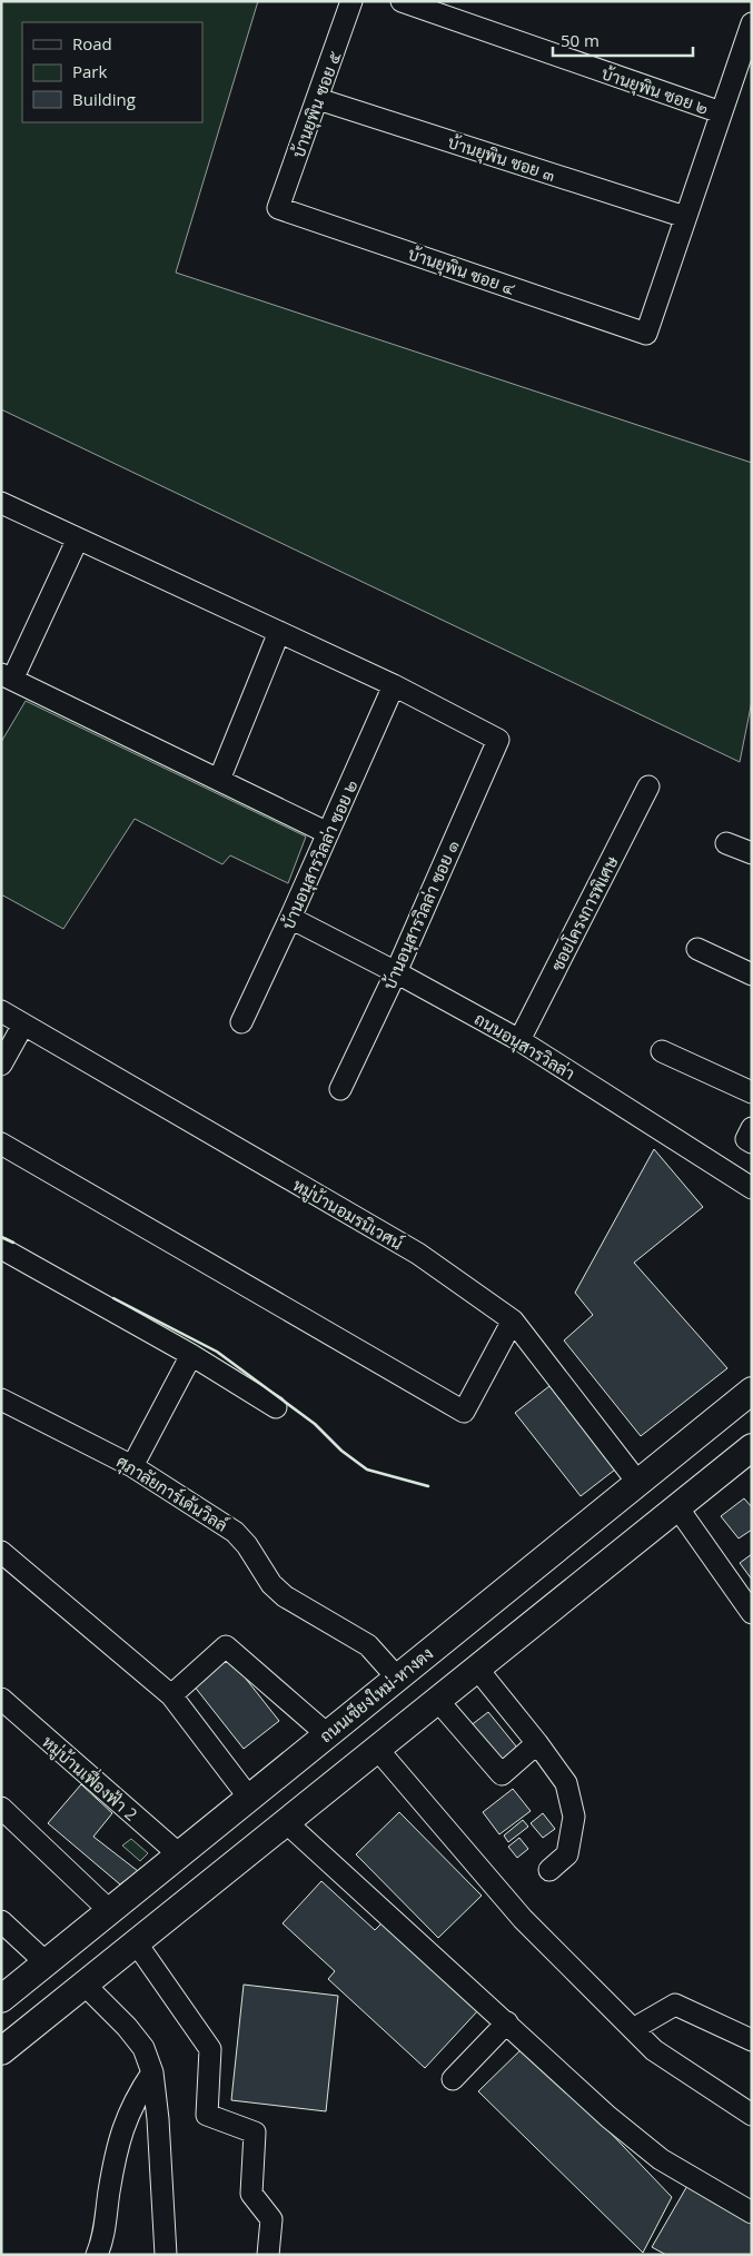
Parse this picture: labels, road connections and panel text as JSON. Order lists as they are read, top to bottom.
{
  "streets": {
    "main road": ["ถนนเชียงใหม่-หางดง"],
    "street": [
      "บ้านยุพิน ซอย ๒",
      "บ้านยุพิน ซอย ๕",
      "บ้านยุพิน ซอย ๓",
      "บ้านยุพิน ซอย ๔",
      "บ้านอนุสารวิลล่า ซอย ๒",
      "ซอยโครงการพิเศษ",
      "บ้านอนุสารวิลล่า ซอย ๑",
      "ถนนอนุสารวิลล่า",
      "หมู่บ้านอมรนิเวศน์",
      "ศุภาลัยการ์เด้นวิลล์",
      "หมู่บ้านเฟื่องฟ้า 2"
    ]
  },
  "crossings": [
    ["บ้านยุพิน ซอย ๕", "บ้านยุพิน ซอย ๓"],
    ["บ้านยุพิน ซอย ๕", "บ้านยุพิน ซอย ๔"],
    ["บ้านยุพิน ซอย ๓", "บ้านยุพิน ซอย ๔"],
    ["บ้านอนุสารวิลล่า ซอย ๒", "บ้านอนุสารวิลล่า ซอย ๑"],
    ["บ้านอนุสารวิลล่า ซอย ๒", "ถนนอนุสารวิลล่า"],
    ["ซอยโครงการพิเศษ", "ถนนอนุสารวิลล่า"],
    ["บ้านอนุสารวิลล่า ซอย ๑", "ถนนอนุสารวิลล่า"],
    ["หมู่บ้านอมรนิเวศน์", "ถนนเชียงใหม่-หางดง"],
    ["ศุภาลัยการ์เด้นวิลล์", "ถนนเชียงใหม่-หางดง"],
    ["ถนนเชียงใหม่-หางดง", "หมู่บ้านเฟื่องฟ้า 2"]
  ],
  "legend": ["Road", "Park", "Building"],
  "scale_bar": "50 m"
}
